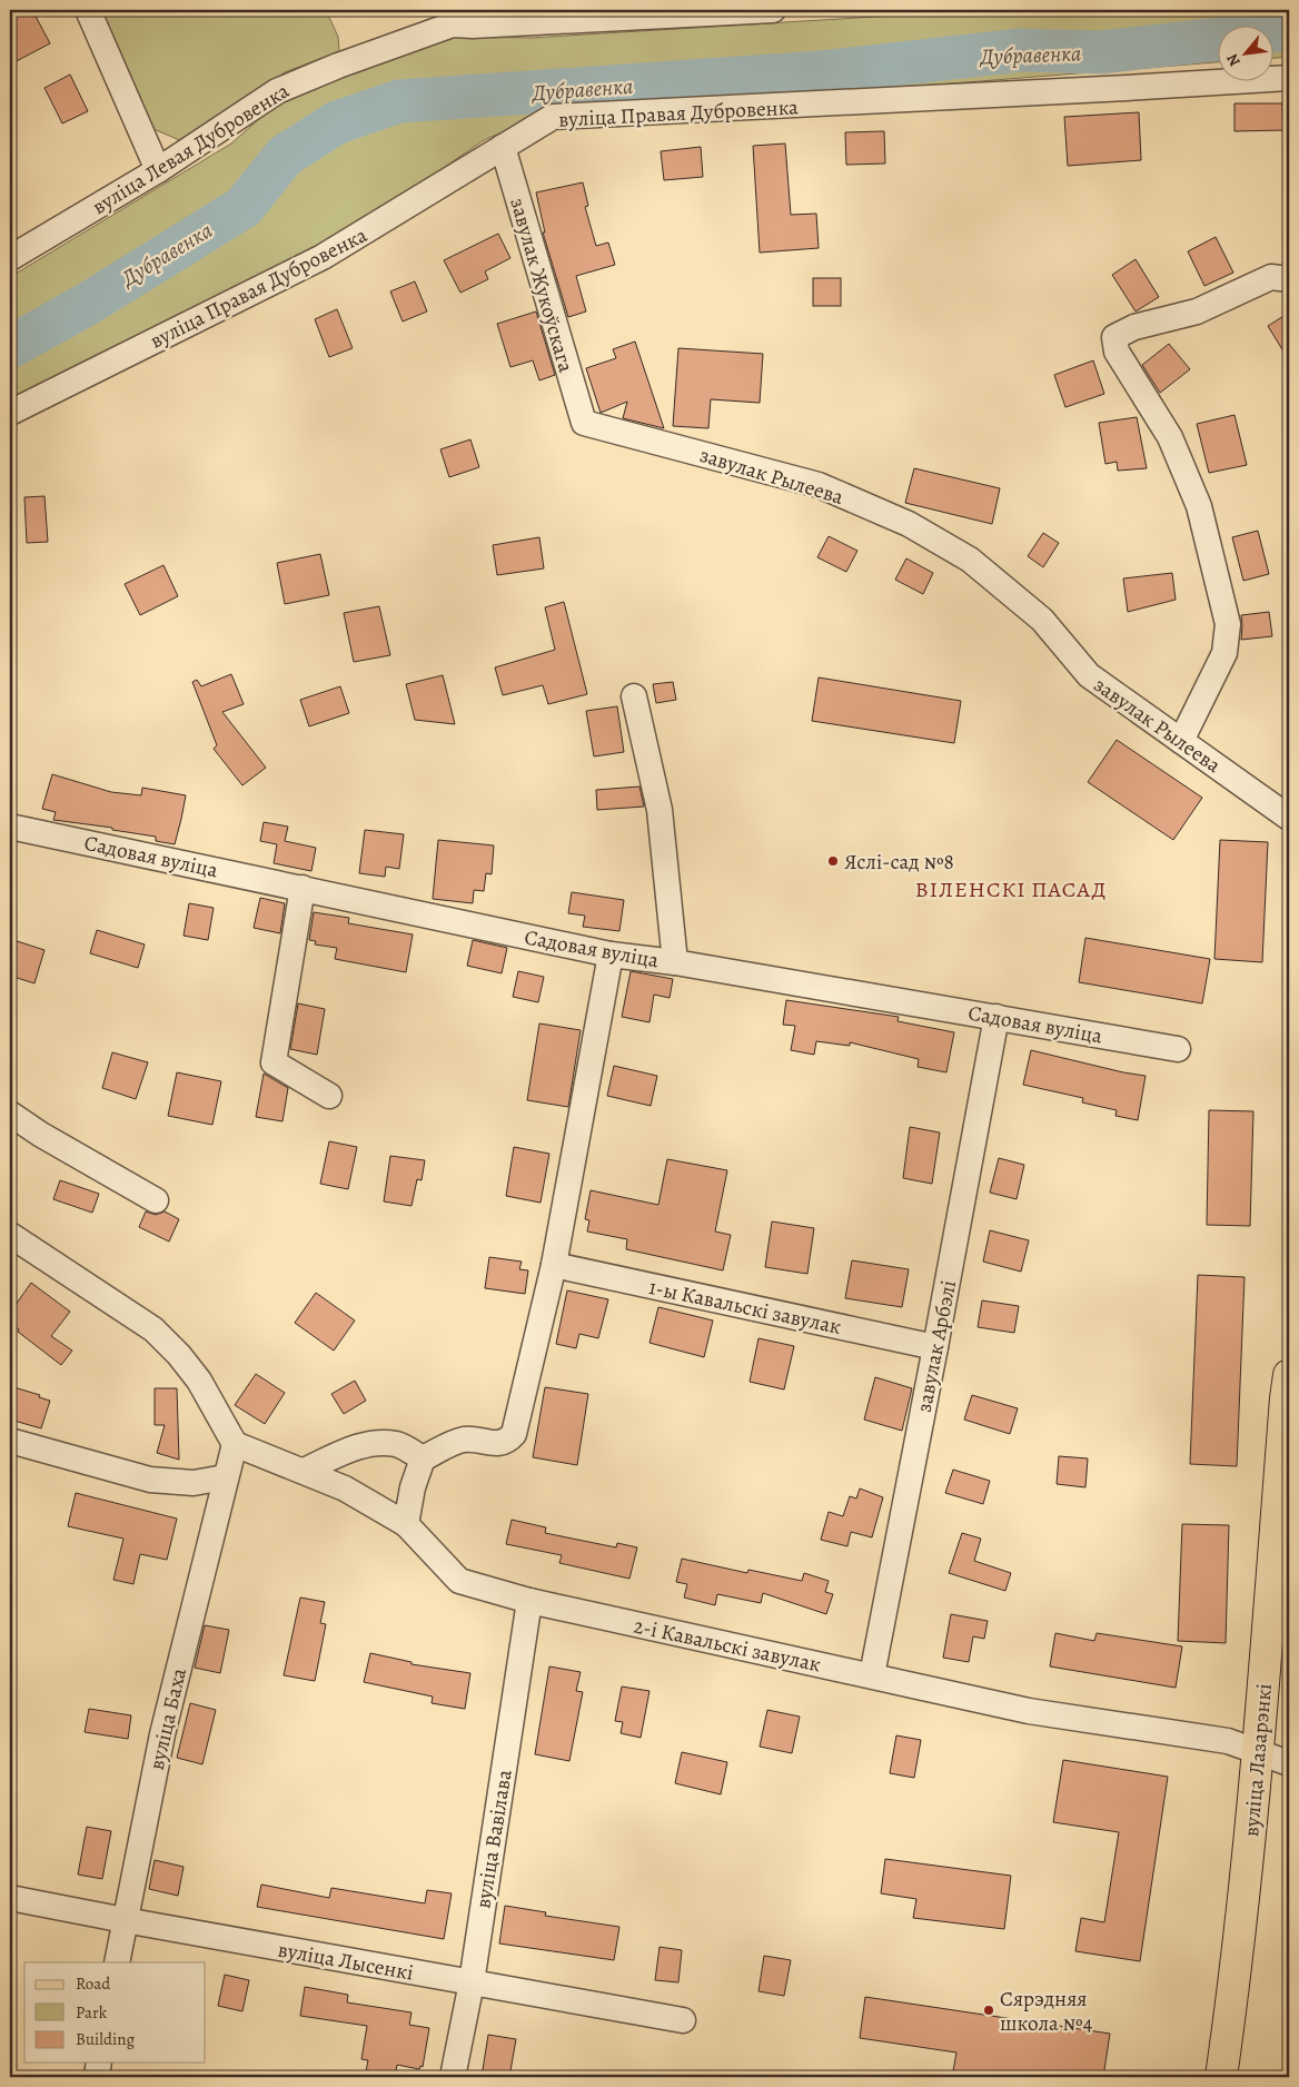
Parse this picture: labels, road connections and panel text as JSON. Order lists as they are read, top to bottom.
{
  "streets": {
    "main road": ["вуліца Лазарэнкі"],
    "street": [
      "вуліца Правая Дубровенка",
      "вуліца Левая Дубровенка",
      "завулак Жукоўскага",
      "завулак Рылеева",
      "Садовая вуліца",
      "1-ы Кавальскі завулак",
      "завулак Арбэлі",
      "2-і Кавальскі завулак",
      "вуліца Баха",
      "вуліца Вавілава",
      "вуліца Лысенкі"
    ]
  },
  "crossings": [
    ["вуліца Правая Дубровенка", "завулак Жукоўскага"],
    ["завулак Жукоўскага", "завулак Рылеева"],
    ["Садовая вуліца", "завулак Арбэлі"],
    ["1-ы Кавальскі завулак", "завулак Арбэлі"],
    ["завулак Арбэлі", "2-і Кавальскі завулак"],
    ["2-і Кавальскі завулак", "вуліца Лазарэнкі"],
    ["2-і Кавальскі завулак", "вуліца Вавілава"],
    ["вуліца Баха", "вуліца Лысенкі"],
    ["вуліца Вавілава", "вуліца Лысенкі"]
  ],
  "districts": ["ВІЛЕНСКІ ПАСАД"],
  "water": ["Дубравенка"],
  "places": ["Яслі-сад №8", "Сярэдняя школа №4"],
  "legend": ["Road", "Park", "Building"],
  "north": "bottom left"
}
